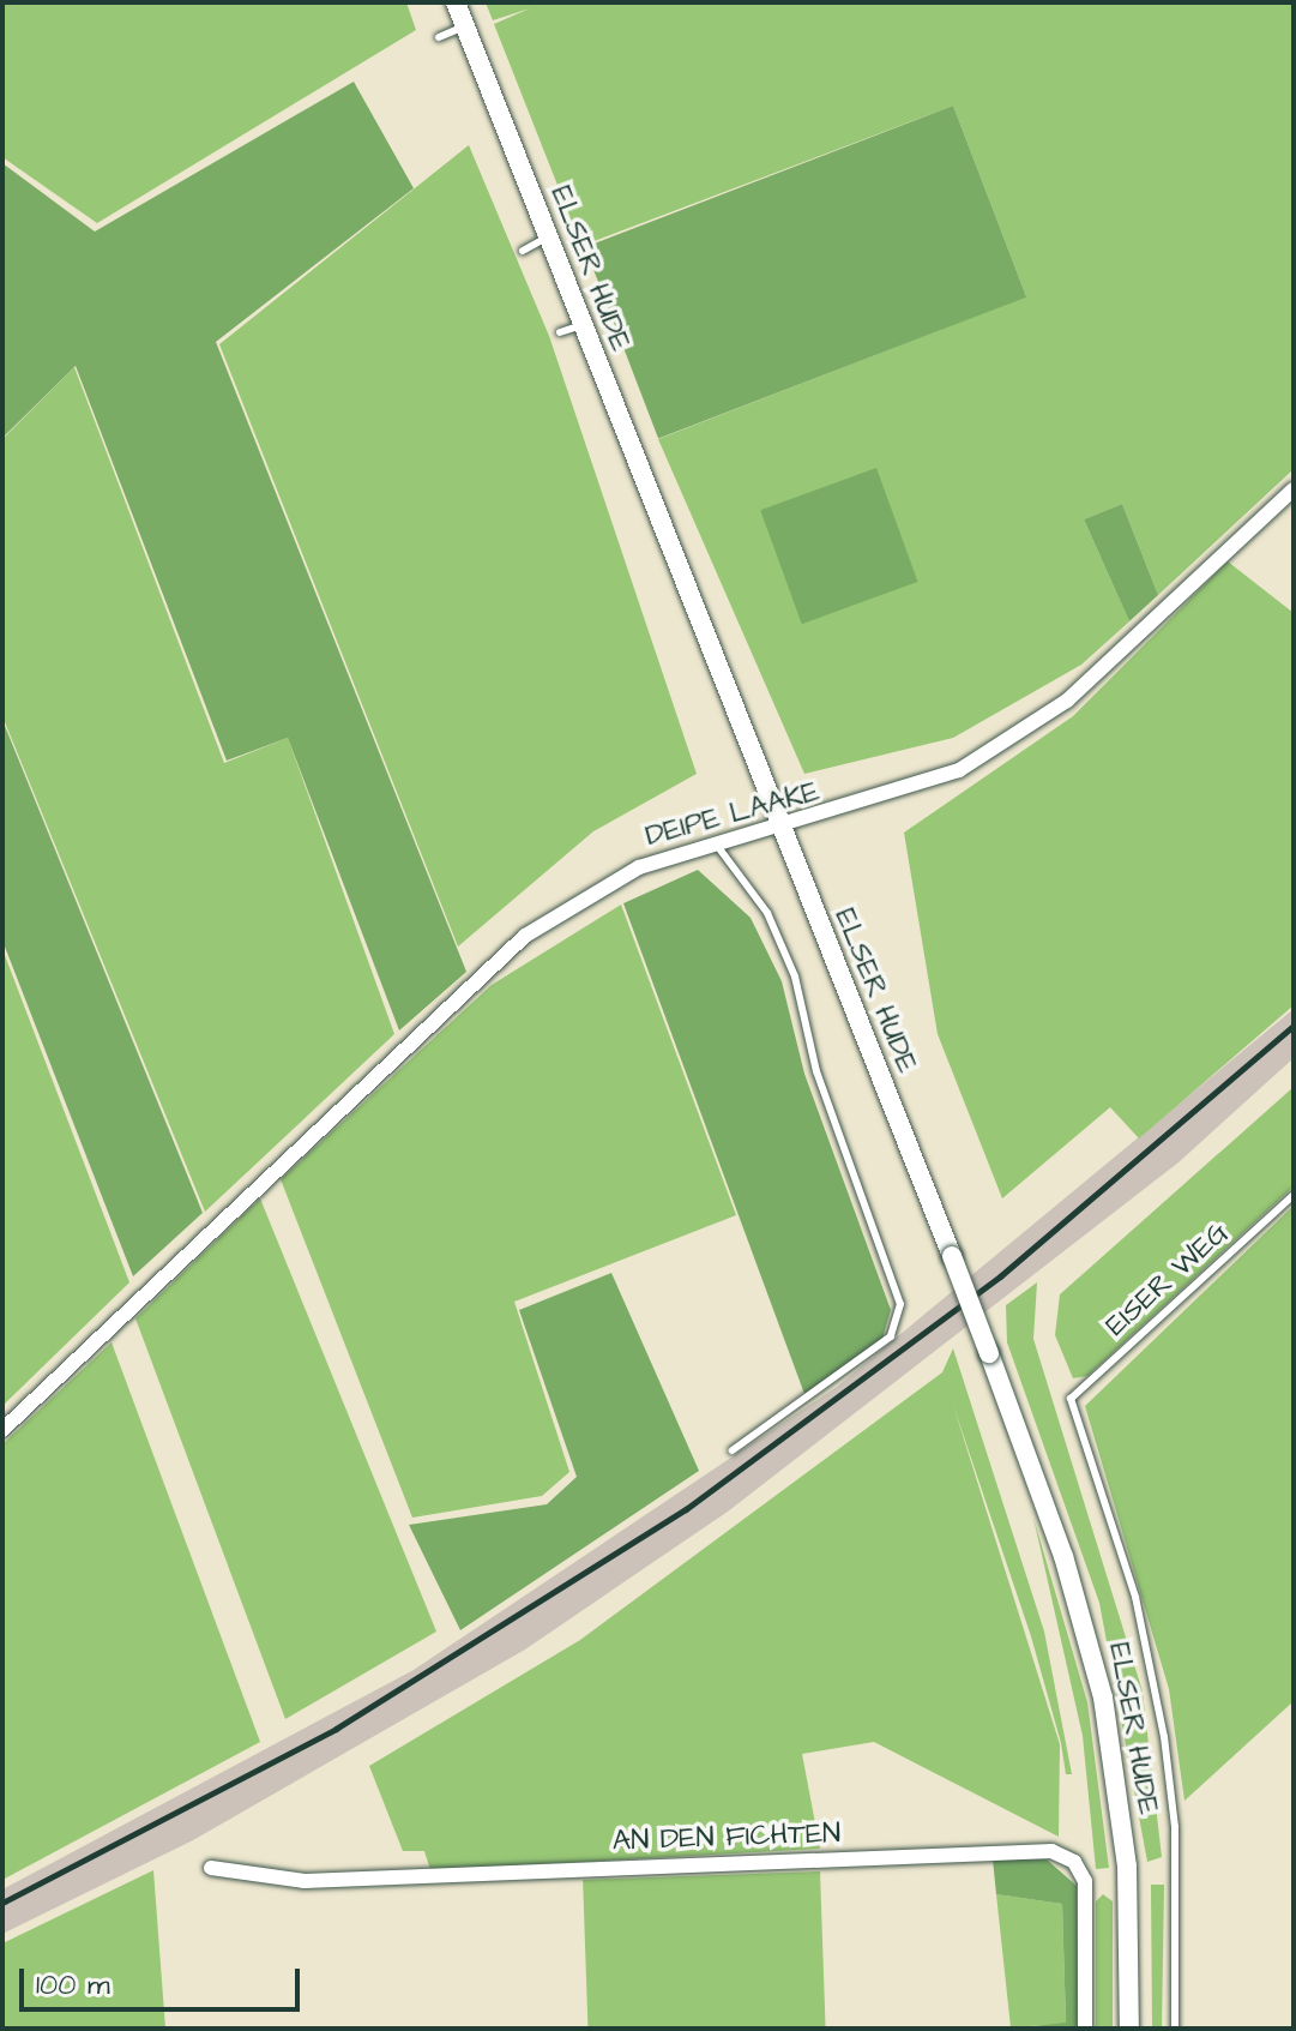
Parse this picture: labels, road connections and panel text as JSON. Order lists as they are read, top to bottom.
{
  "streets": {
    "street": ["ELSER HUDE", "DEIPE LAAKE", "AN DEN FICHTEN"],
    "lane": ["EISER WEG"]
  },
  "crossings": [
    ["ELSER HUDE", "DEIPE LAAKE"]
  ],
  "scale_bar": "100 m"
}
